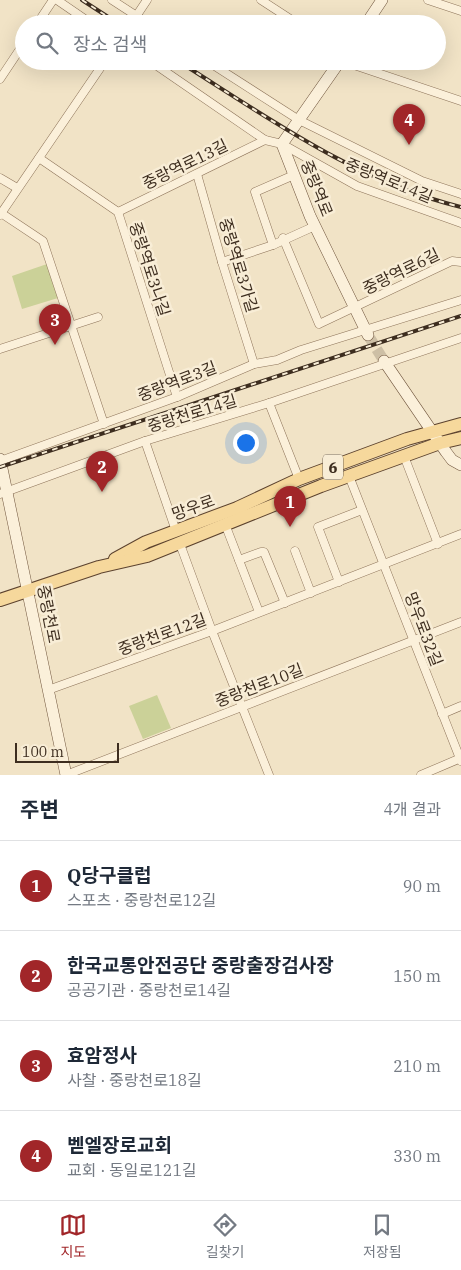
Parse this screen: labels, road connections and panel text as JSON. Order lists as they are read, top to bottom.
{
  "streets": {
    "main road": ["6", "망우로"],
    "street": [
      "중랑역로13길",
      "중랑역로14길",
      "중랑역로",
      "중랑역로3가길",
      "중랑역로3나길",
      "중랑역로6길",
      "중랑역로3길",
      "중랑천로14길",
      "중랑천로",
      "망우로32길",
      "중랑천로12길",
      "중랑천로10길"
    ]
  },
  "crossings": [
    ["중랑역로13길", "중랑역로14길"],
    ["중랑역로13길", "중랑역로3가길"],
    ["중랑역로13길", "중랑역로3나길"],
    ["중랑역로14길", "중랑역로"],
    ["중랑역로", "중랑역로6길"],
    ["중랑역로", "중랑역로3길"],
    ["중랑역로3가길", "중랑역로3길"],
    ["중랑역로3나길", "중랑역로3길"],
    ["중랑역로3길", "중랑천로"],
    ["중랑천로14길", "중랑천로"],
    ["망우로", "중랑천로"],
    ["망우로", "망우로32길"],
    ["망우로", "중랑천로12길"],
    ["중랑천로", "중랑천로12길"],
    ["중랑천로", "중랑천로10길"],
    ["망우로32길", "중랑천로12길"],
    ["망우로32길", "중랑천로10길"]
  ],
  "scale_bar": "100 m",
  "page": {
    "search": "장소 검색",
    "pins": [
      "4",
      "3",
      "2",
      "1"
    ],
    "scale": "100 m",
    "heading": ["주변", "4개 결과"],
    "list": [
      {
        "mark": "1",
        "name": "Q당구클럽",
        "note": "스포츠 · 중랑천로12길",
        "value": "90 m"
      },
      {
        "mark": "2",
        "name": "한국교통안전공단 중랑출장검사장",
        "note": "공공기관 · 중랑천로14길",
        "value": "150 m"
      },
      {
        "mark": "3",
        "name": "효암정사",
        "note": "사찰 · 중랑천로18길",
        "value": "210 m"
      },
      {
        "mark": "4",
        "name": "벧엘장로교회",
        "note": "교회 · 동일로121길",
        "value": "330 m"
      }
    ],
    "nav": ["지도", "길찾기", "저장됨"]
  }
}
